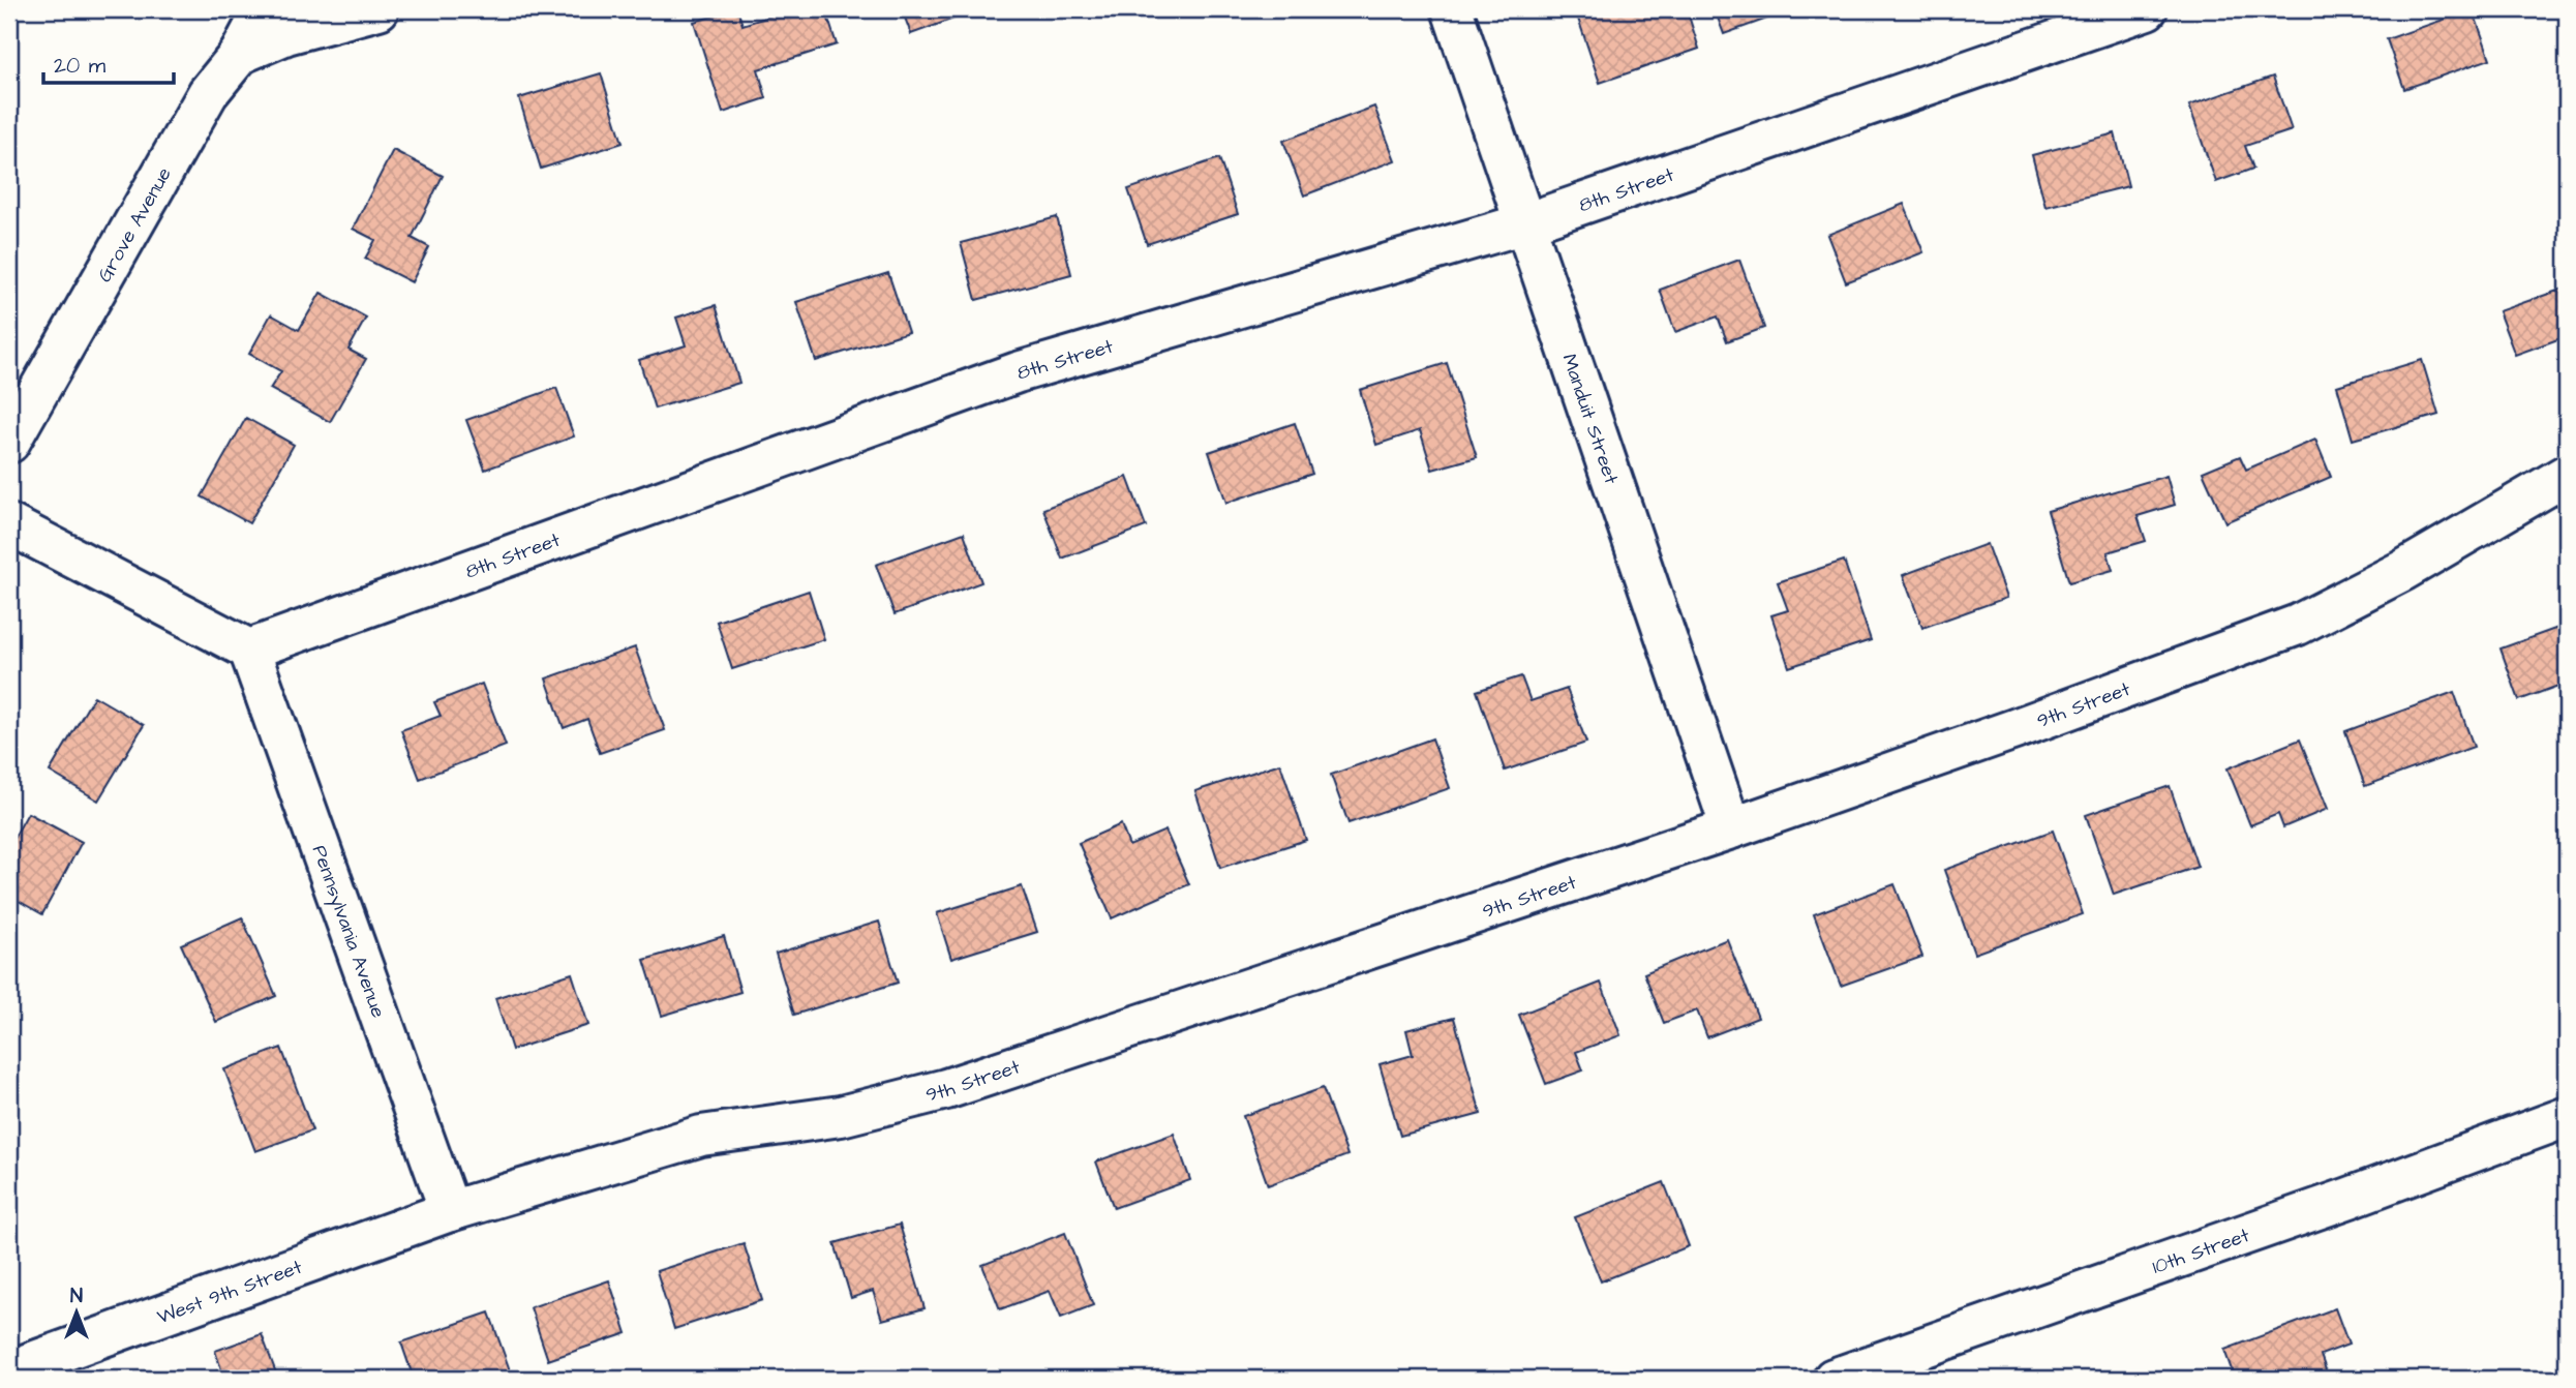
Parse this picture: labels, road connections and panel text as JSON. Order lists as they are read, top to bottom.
{
  "streets": {
    "street": [
      "8th Street",
      "Grove Avenue",
      "Manduit Street",
      "9th Street",
      "Pennsylvania Avenue",
      "10th Street",
      "West 9th Street"
    ]
  },
  "crossings": [
    ["8th Street", "Manduit Street"],
    ["8th Street", "Pennsylvania Avenue"],
    ["Manduit Street", "9th Street"],
    ["9th Street", "Pennsylvania Avenue"],
    ["9th Street", "West 9th Street"],
    ["Pennsylvania Avenue", "West 9th Street"]
  ],
  "scale_bar": "20 m",
  "north": "top"
}
